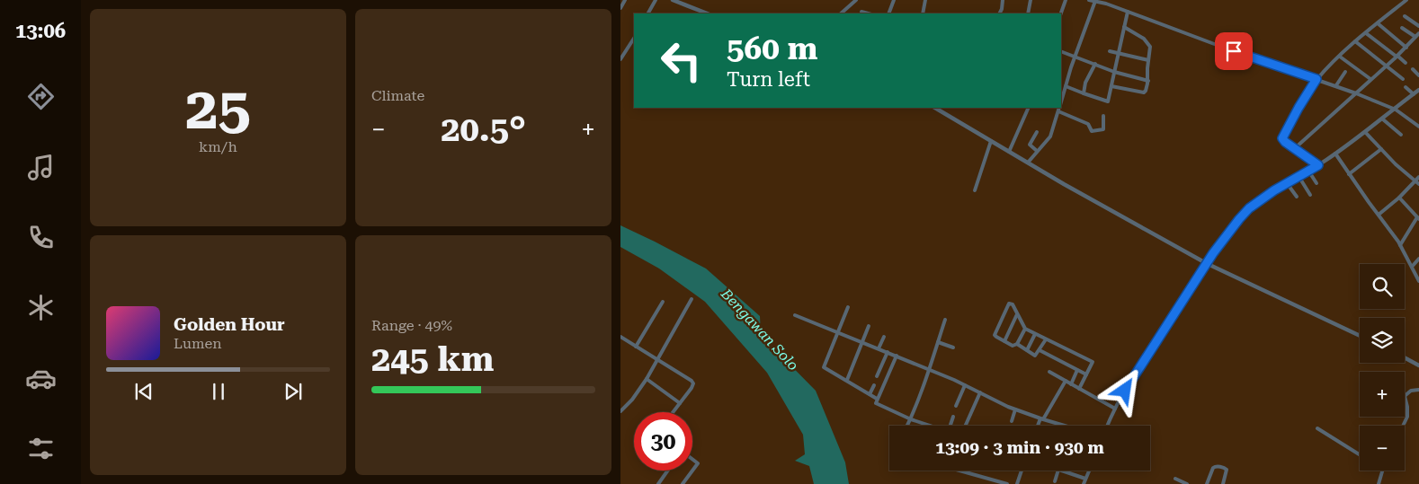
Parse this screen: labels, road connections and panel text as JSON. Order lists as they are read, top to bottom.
{
  "water": ["Bengawan Solo"],
  "page": {
    "tabs": "13:06",
    "tile": [
      ["25", "km/h"],
      "Climate",
      ["Range · 49%", "245 km"]
    ],
    "turn": ["560 m", "Turn left"],
    "heat": ["−", "20.5°", "+"],
    "map_buttons": ["+", "−"],
    "song": ["Golden Hour", "Lumen"],
    "limit": "30",
    "trip": "13:09 · 3 min · 930 m"
  }
}
